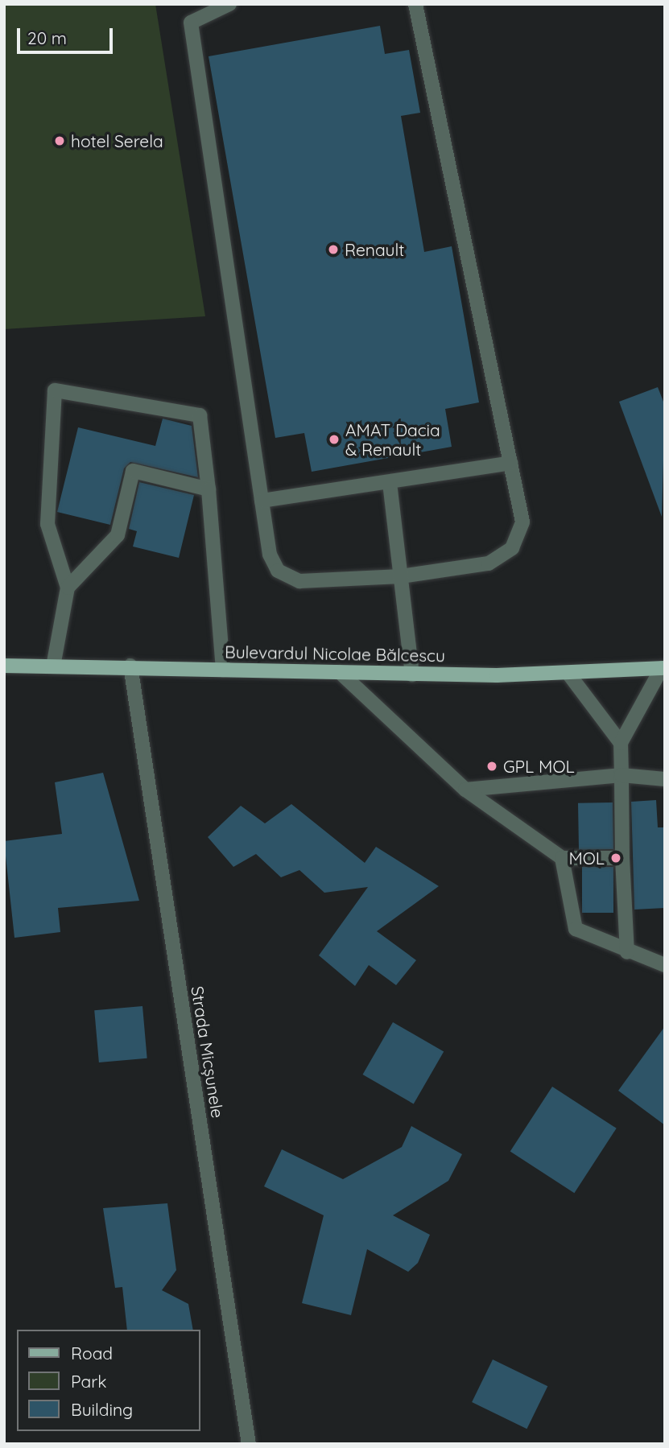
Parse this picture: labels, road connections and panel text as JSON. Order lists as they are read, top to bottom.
{
  "streets": {
    "main road": ["Bulevardul Nicolae Bălcescu"],
    "street": ["Strada Micșunele"]
  },
  "crossings": [
    ["Bulevardul Nicolae Bălcescu", "Strada Micșunele"]
  ],
  "places": [
    "hotel Serela",
    "Renault",
    "AMAT Dacia & Renault",
    "GPL MOL",
    "MOL"
  ],
  "legend": ["Road", "Park", "Building"],
  "scale_bar": "20 m"
}
